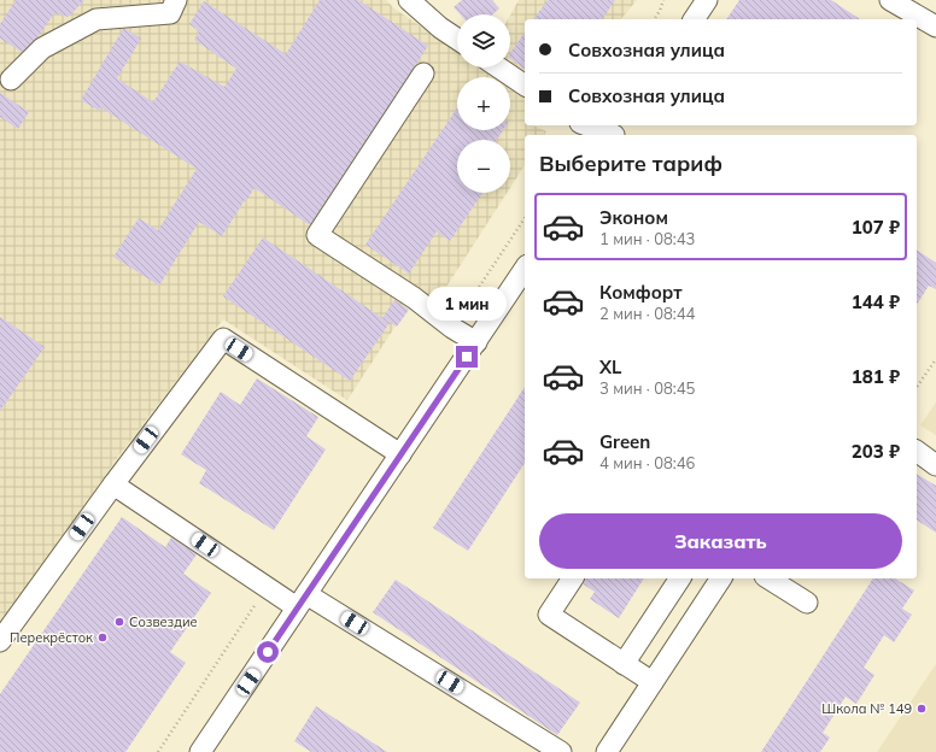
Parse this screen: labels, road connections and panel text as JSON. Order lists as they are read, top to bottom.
{
  "places": ["Созвездие", "Перекрёсток", "Школа № 149"],
  "page": {
    "map_buttons": ["+", "−"],
    "banner": ["Совхозная улица", "Совхозная улица"],
    "heading": "Выберите тариф",
    "list": [
      {
        "name": "Эконом",
        "note": "1 мин · 08:43",
        "value": "107 ₽"
      },
      {
        "name": "Комфорт",
        "note": "2 мин · 08:44",
        "value": "144 ₽"
      },
      {
        "name": "XL",
        "note": "3 мин · 08:45",
        "value": "181 ₽"
      },
      {
        "name": "Green",
        "note": "4 мин · 08:46",
        "value": "203 ₽"
      }
    ],
    "bubble": "1 мин",
    "buttons": "Заказать"
  }
}
